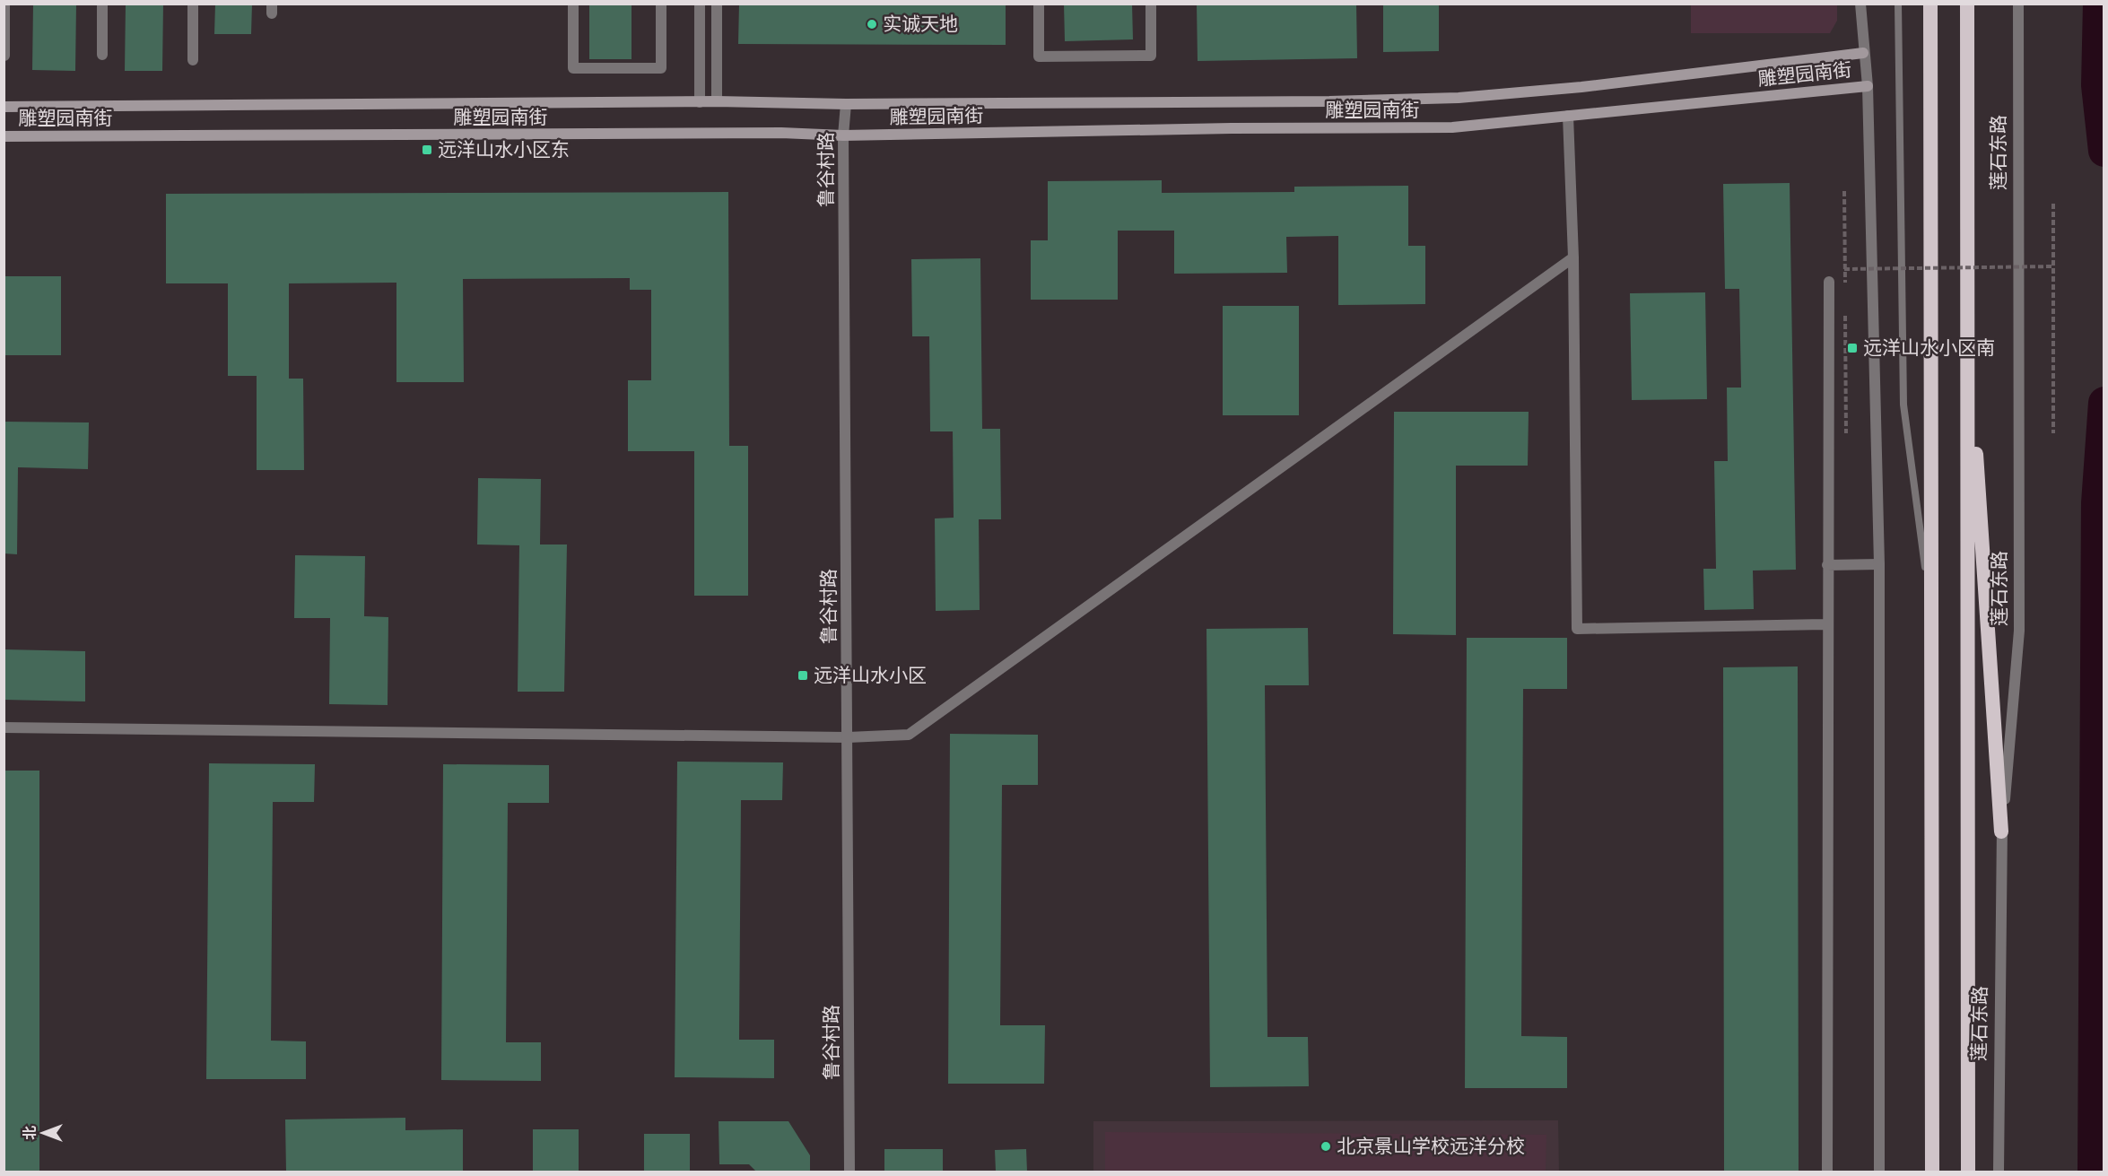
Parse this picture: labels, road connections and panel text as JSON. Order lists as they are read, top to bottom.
{
  "streets": {
    "highway": ["莲石东路"],
    "main road": ["雕塑园南街"],
    "street": ["鲁谷村路"]
  },
  "crossings": [
    ["雕塑园南街", "鲁谷村路"]
  ],
  "places": {
    "other": ["实诚天地", "北京景山学校远洋分校"],
    "transit": ["远洋山水小区东", "远洋山水小区南", "远洋山水小区"]
  },
  "north": "left"
}
